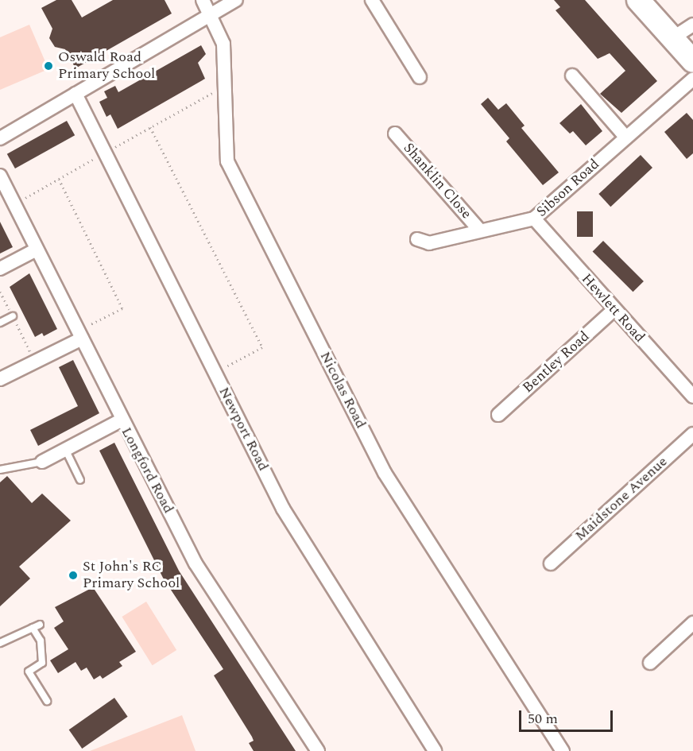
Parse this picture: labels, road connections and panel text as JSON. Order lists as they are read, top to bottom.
{
  "streets": {
    "street": [
      "Shanklin Close",
      "Sibson Road",
      "Hewlett Road",
      "Bentley Road",
      "Nicolas Road",
      "Newport Road",
      "Longford Road",
      "Maidstone Avenue"
    ]
  },
  "crossings": [
    ["Shanklin Close", "Sibson Road"],
    ["Sibson Road", "Hewlett Road"],
    ["Hewlett Road", "Bentley Road"]
  ],
  "places": ["Oswald Road Primary School", "St John's RC Primary School"],
  "scale_bar": "50 m"
}
